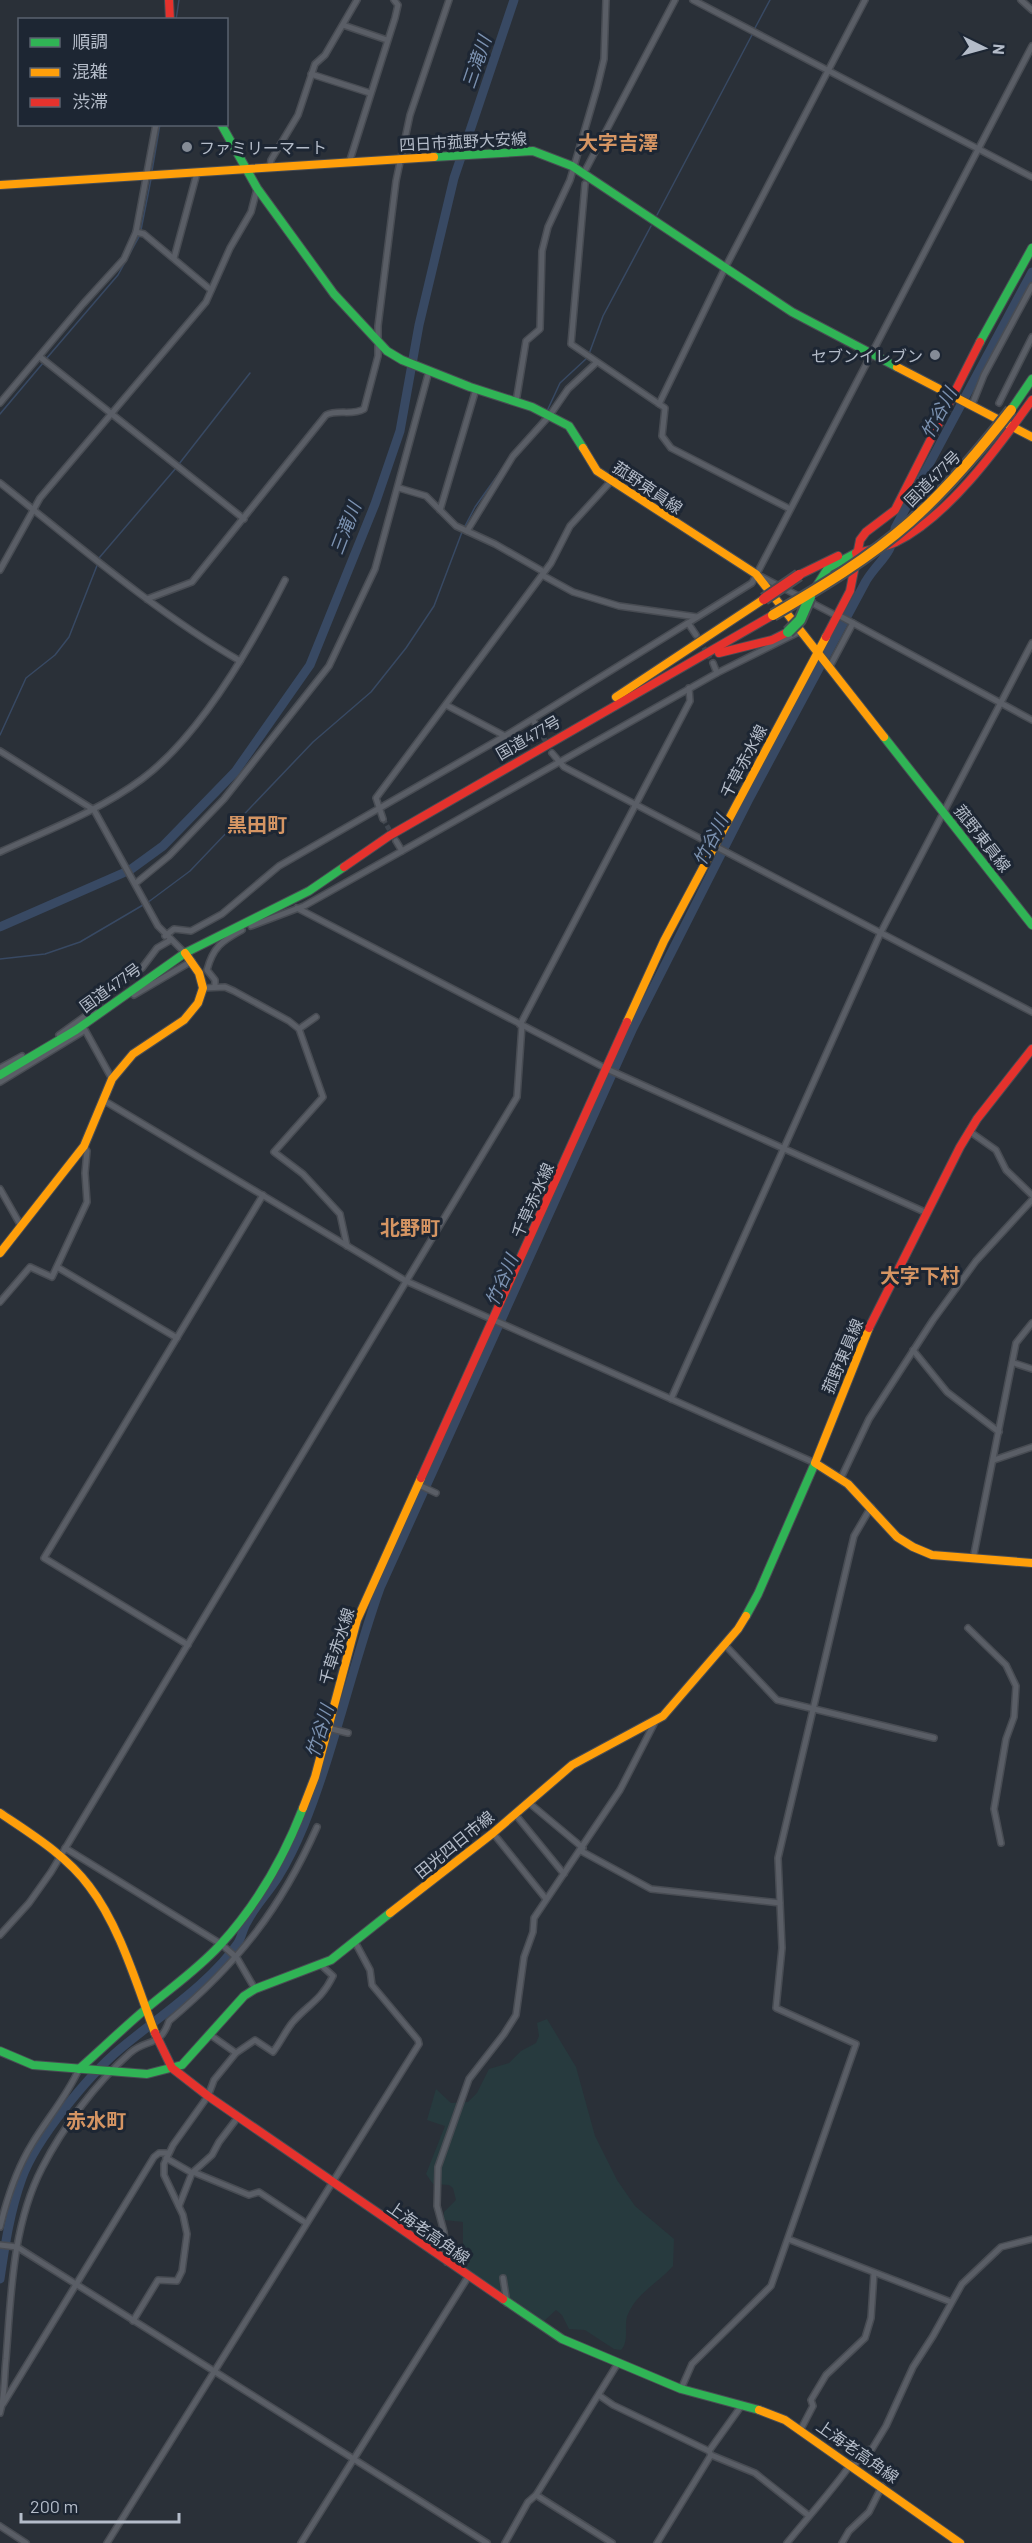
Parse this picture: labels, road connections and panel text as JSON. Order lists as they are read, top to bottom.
{
  "streets": {
    "main road": [
      "四日市菰野大安線",
      "国道477号",
      "菰野東員線",
      "千草赤水線",
      "田光四日市線",
      "上海老高角線"
    ]
  },
  "crossings": [
    ["四日市菰野大安線", "菰野東員線"],
    ["菰野東員線", "千草赤水線"],
    ["菰野東員線", "田光四日市線"],
    ["千草赤水線", "田光四日市線"],
    ["千草赤水線", "上海老高角線"],
    ["田光四日市線", "上海老高角線"]
  ],
  "districts": [
    "大字吉澤",
    "黒田町",
    "北野町",
    "大字下村",
    "赤水町"
  ],
  "water": ["三滝川", "竹谷川"],
  "places": ["ファミリーマート", "セブンイレブン"],
  "legend": ["順調", "混雑", "渋滞"],
  "scale_bar": "200 m",
  "north": "right"
}
